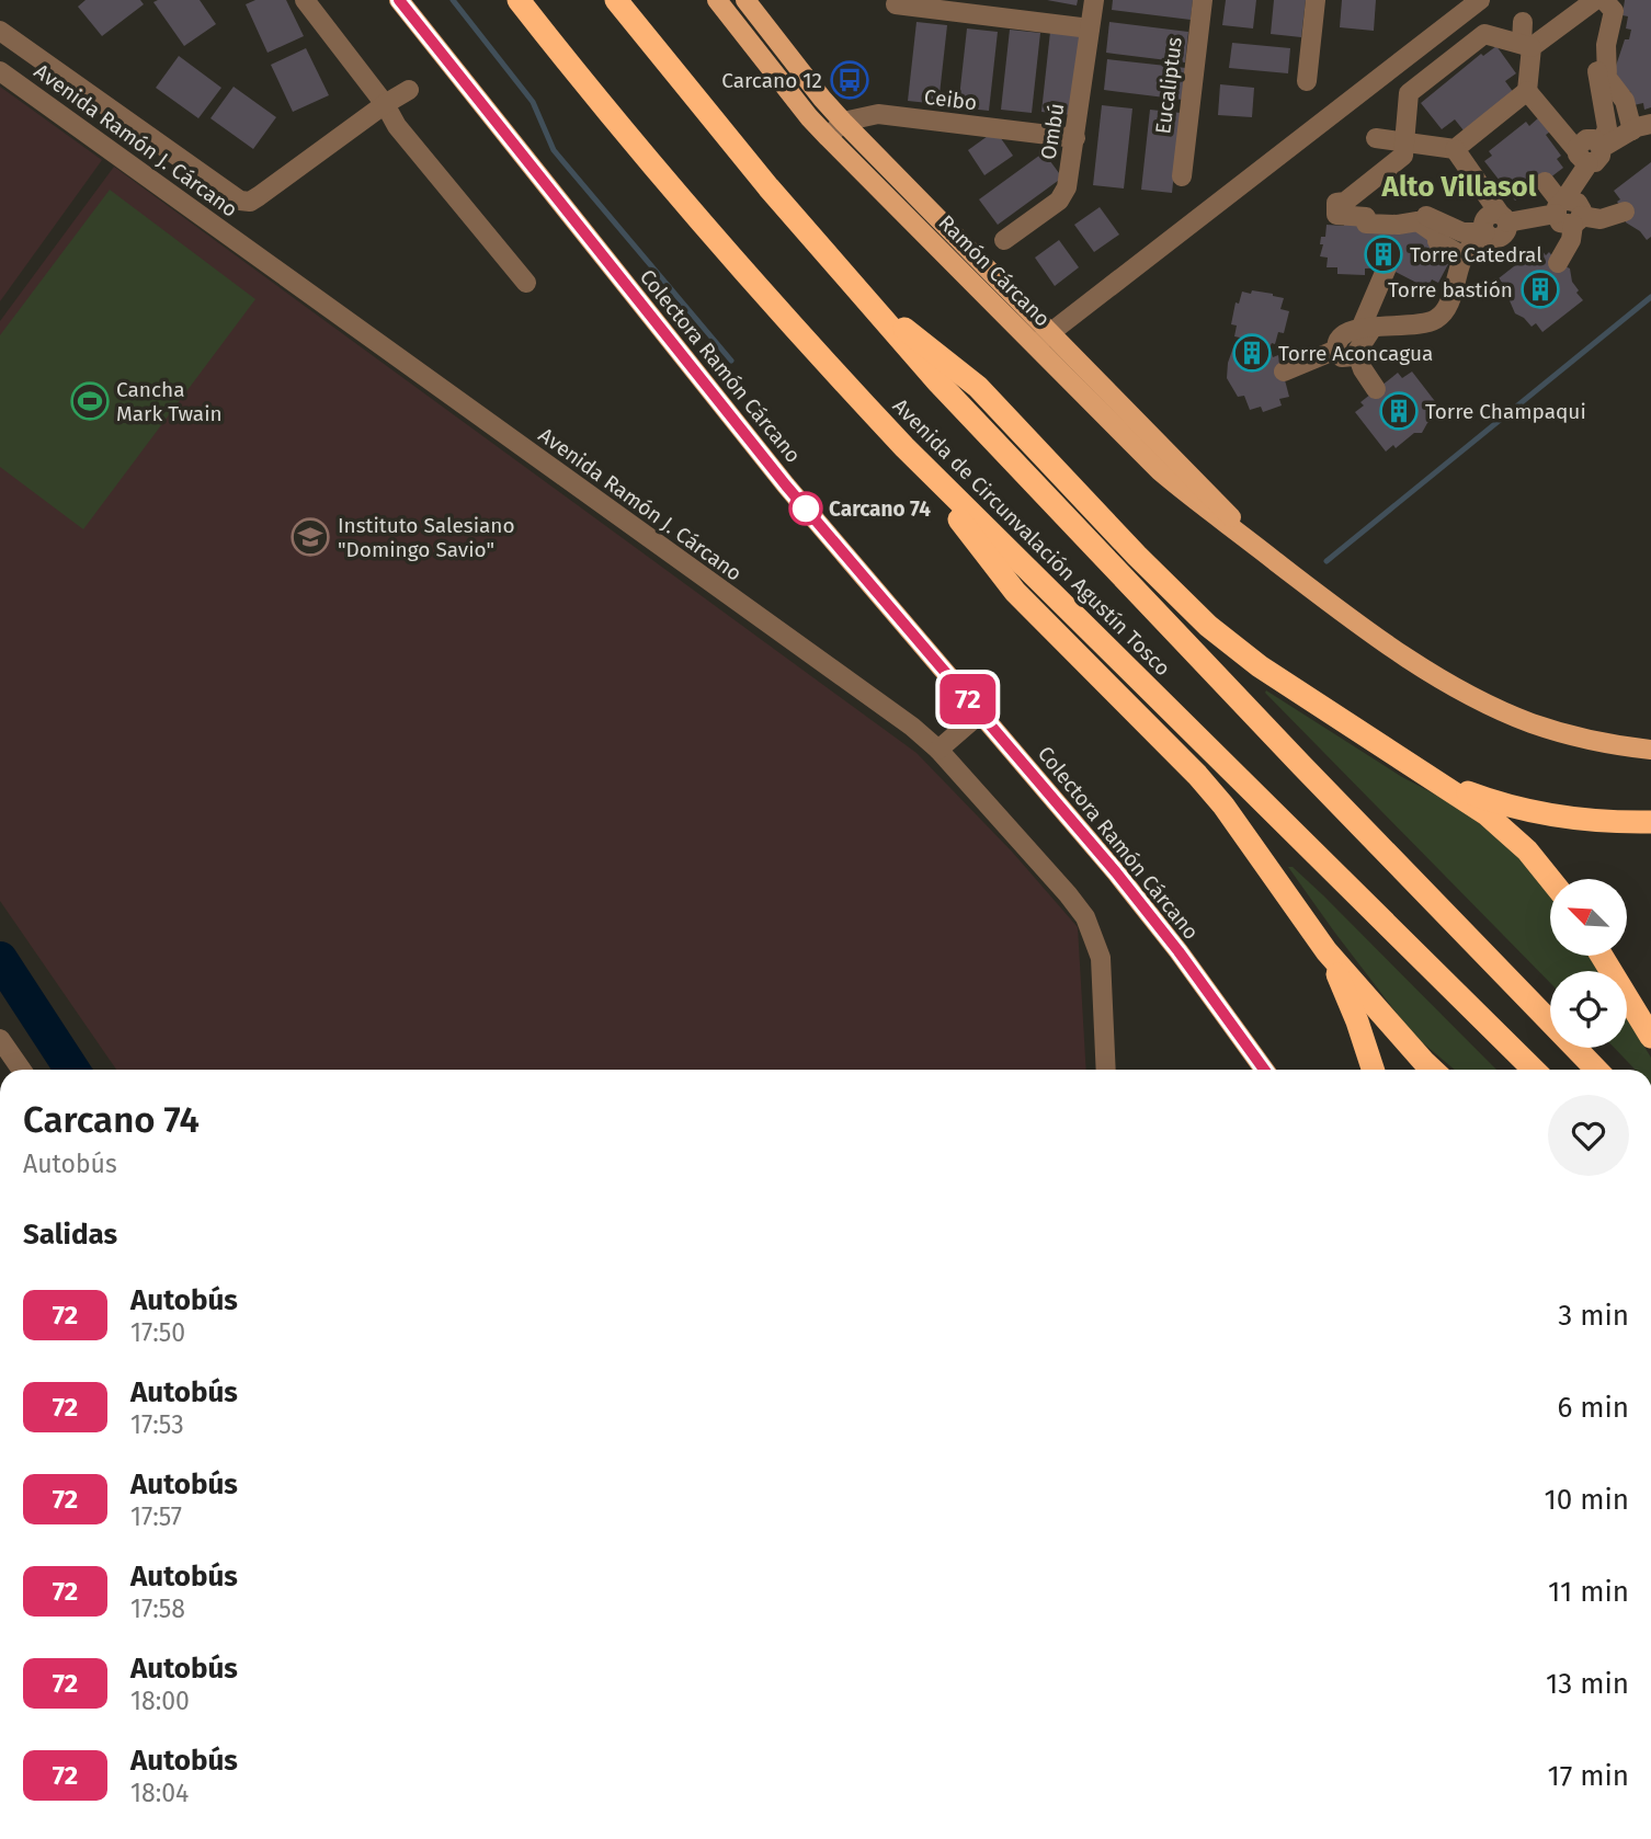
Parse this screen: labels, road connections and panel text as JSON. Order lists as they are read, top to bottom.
{
  "streets": {
    "highway": ["Avenida de Circunvalación Agustín Tosco"],
    "main road": ["Ramón Cárcano", "Colectora Ramón Cárcano"],
    "street": [
      "Eucaliptus",
      "Ceibo",
      "Ombú",
      "Avenida Ramón J. Cárcano"
    ]
  },
  "crossings": [
    ["Ceibo", "Ombú"],
    ["Ceibo", "Ramón Cárcano"]
  ],
  "districts": ["Alto Villasol"],
  "places": {
    "bus stop": ["Carcano 12"],
    "building": [
      "Torre Catedral",
      "Torre bastión",
      "Torre Aconcagua",
      "Torre Champaqui"
    ],
    "sports": ["Cancha Mark Twain"],
    "other": ["Carcano 74"],
    "school or university": ["Instituto Salesiano \"Domingo Savio\""]
  },
  "lines": ["bus line 72"],
  "north": "top left",
  "page": {
    "on_map": "72",
    "heading": [
      ["Carcano 74", "Autobús"],
      "Salidas"
    ],
    "list": [
      {
        "mark": "72",
        "name": "Autobús",
        "note": "17:50",
        "value": "3 min"
      },
      {
        "mark": "72",
        "name": "Autobús",
        "note": "17:53",
        "value": "6 min"
      },
      {
        "mark": "72",
        "name": "Autobús",
        "note": "17:57",
        "value": "10 min"
      },
      {
        "mark": "72",
        "name": "Autobús",
        "note": "17:58",
        "value": "11 min"
      },
      {
        "mark": "72",
        "name": "Autobús",
        "note": "18:00",
        "value": "13 min"
      },
      {
        "mark": "72",
        "name": "Autobús",
        "note": "18:04",
        "value": "17 min"
      }
    ]
  }
}
